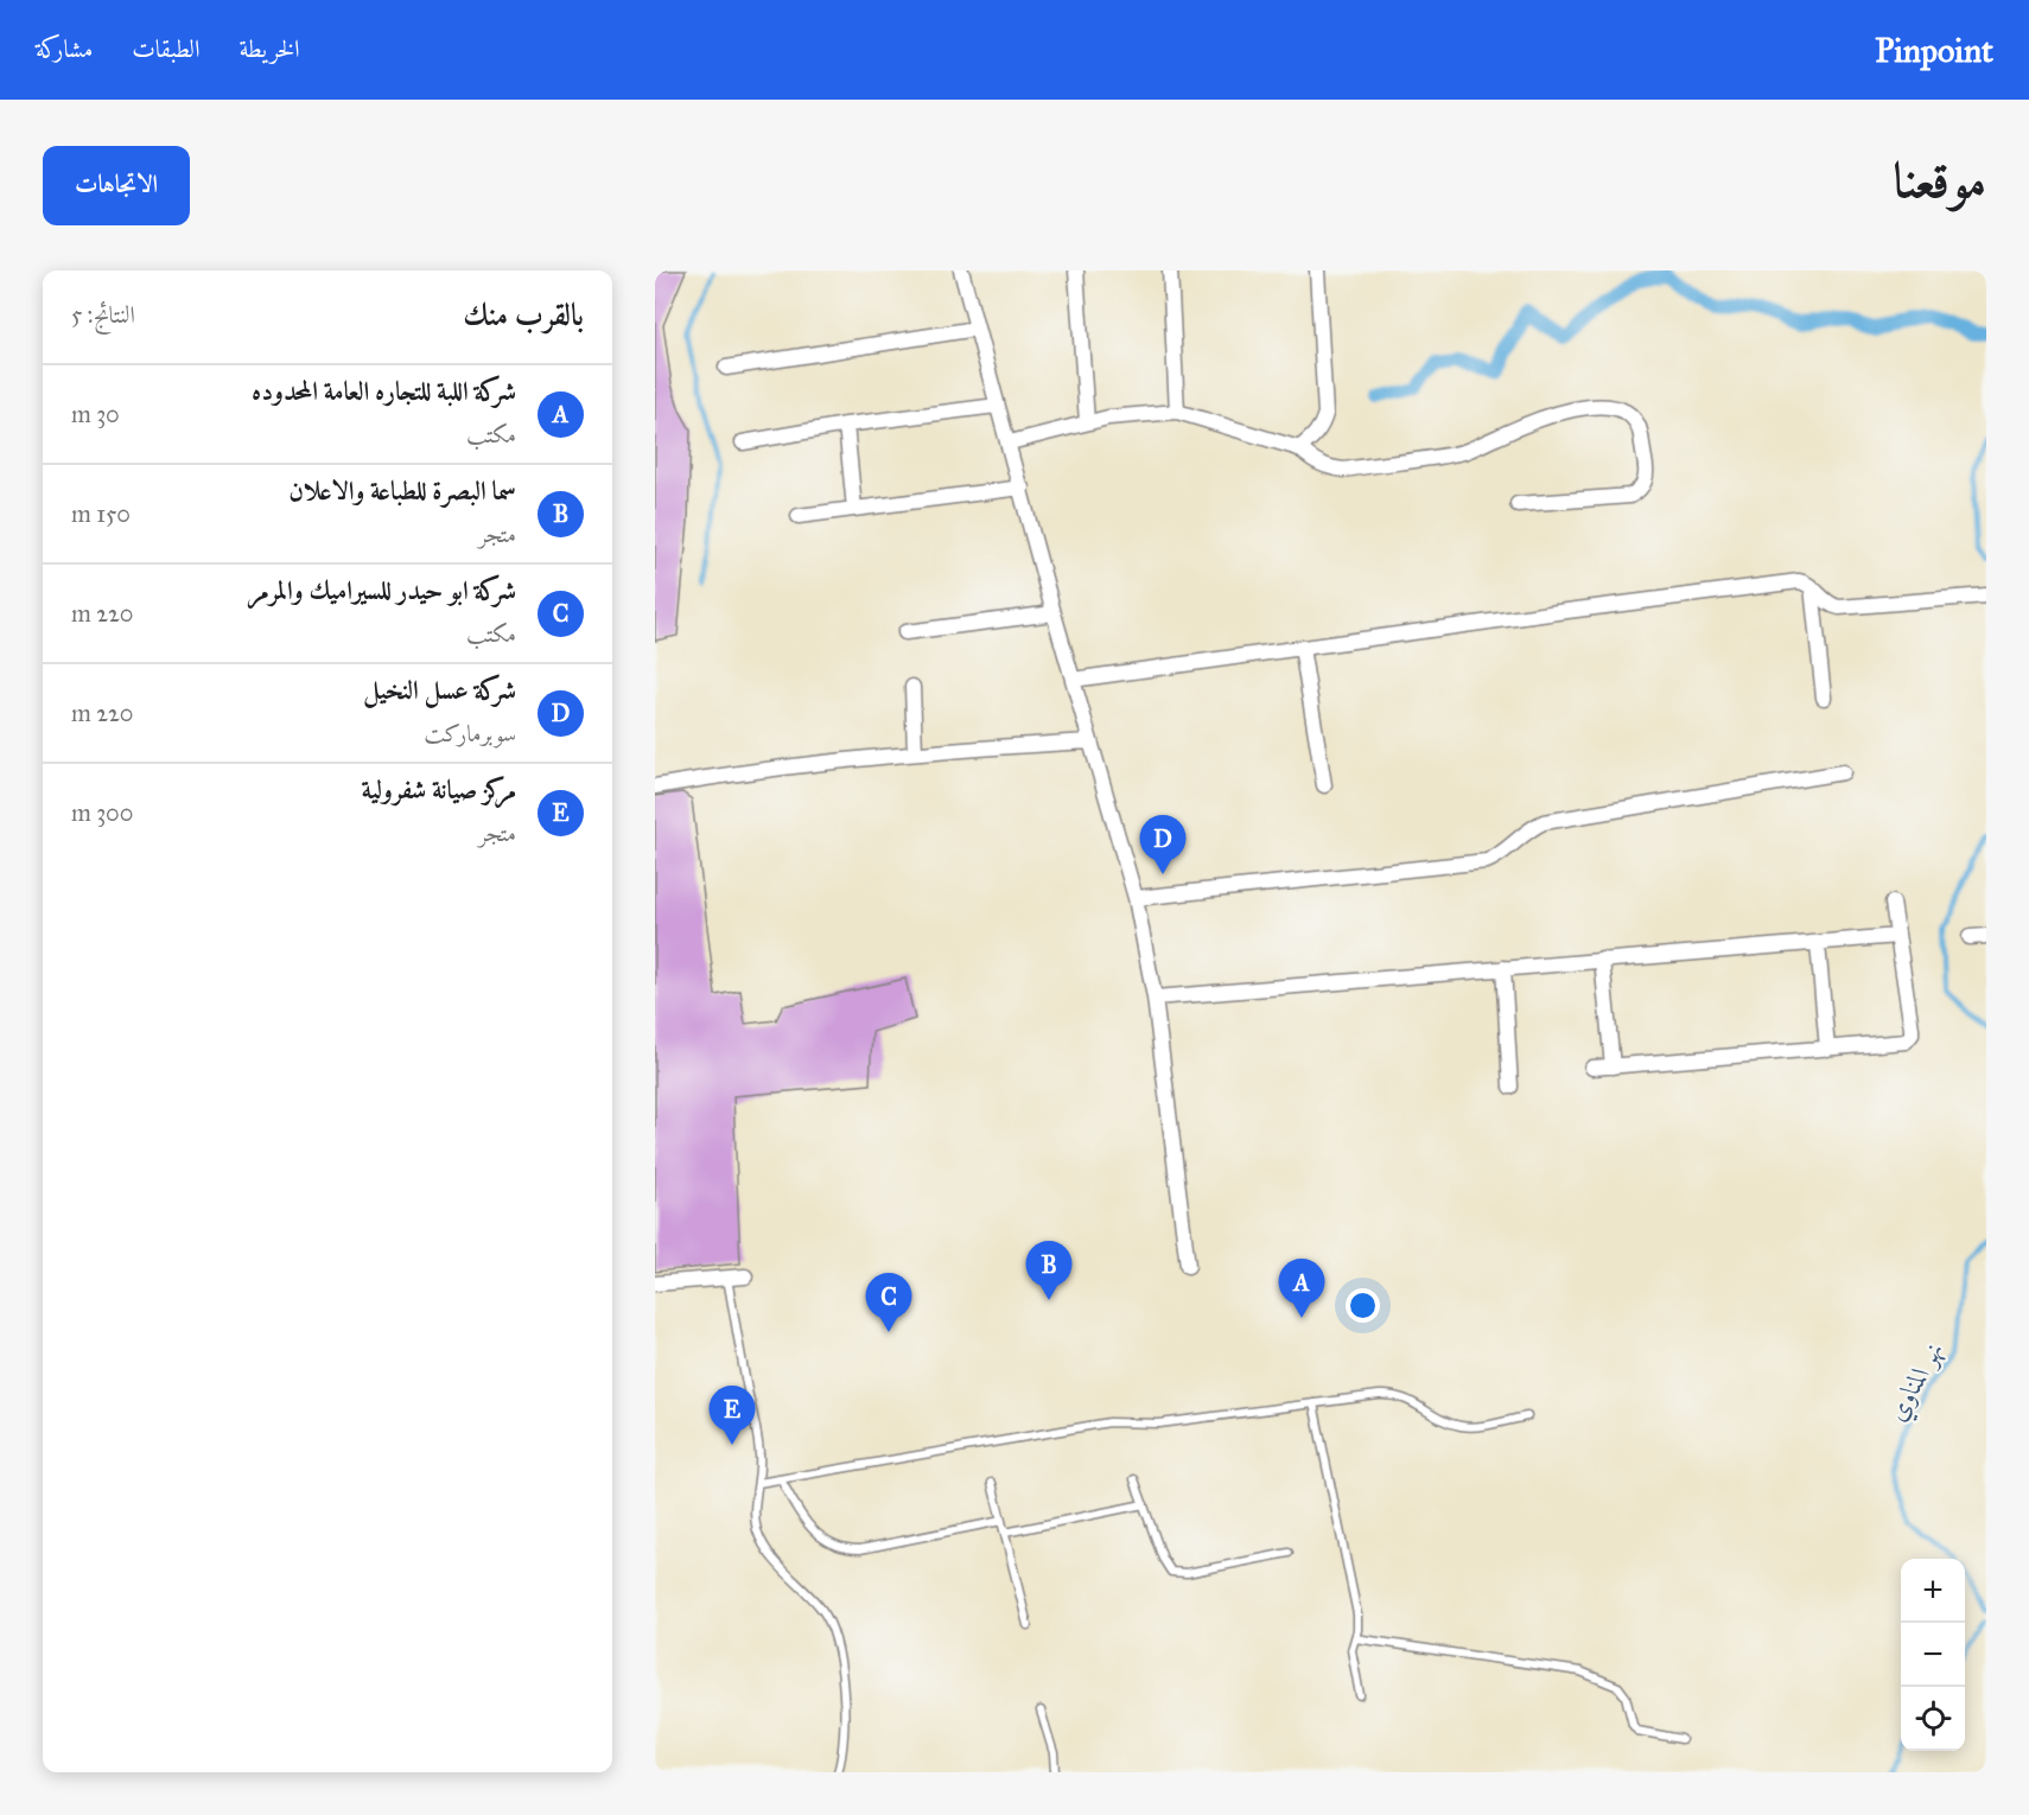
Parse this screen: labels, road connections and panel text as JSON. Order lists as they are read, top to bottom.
{
  "water": ["نهر المناوي"],
  "page": {
    "header": "Pinpoint",
    "nav": ["الخريطة", "الطبقات", "مشاركة"],
    "title": "موقعنا",
    "buttons": "الاتجاهات",
    "heading": ["بالقرب منك", "النتائج: 5"],
    "list": [
      {
        "mark": "A",
        "name": "شركة اللبة للتجاره العامة المحدوده",
        "note": "مكتب",
        "value": "30 m"
      },
      {
        "mark": "B",
        "name": "سما البصرة للطباعة والاعلان",
        "note": "متجر",
        "value": "150 m"
      },
      {
        "mark": "C",
        "name": "شركة ابو حيدر للسيراميك والمرمر",
        "note": "مكتب",
        "value": "220 m"
      },
      {
        "mark": "D",
        "name": "شركة عسل النخيل",
        "note": "سوبرماركت",
        "value": "220 m"
      },
      {
        "mark": "E",
        "name": "مركز صيانة شفرولية",
        "note": "متجر",
        "value": "300 m"
      }
    ],
    "pins": [
      "D",
      "B",
      "A",
      "C",
      "E"
    ],
    "map_buttons": ["+", "−"]
  }
}
